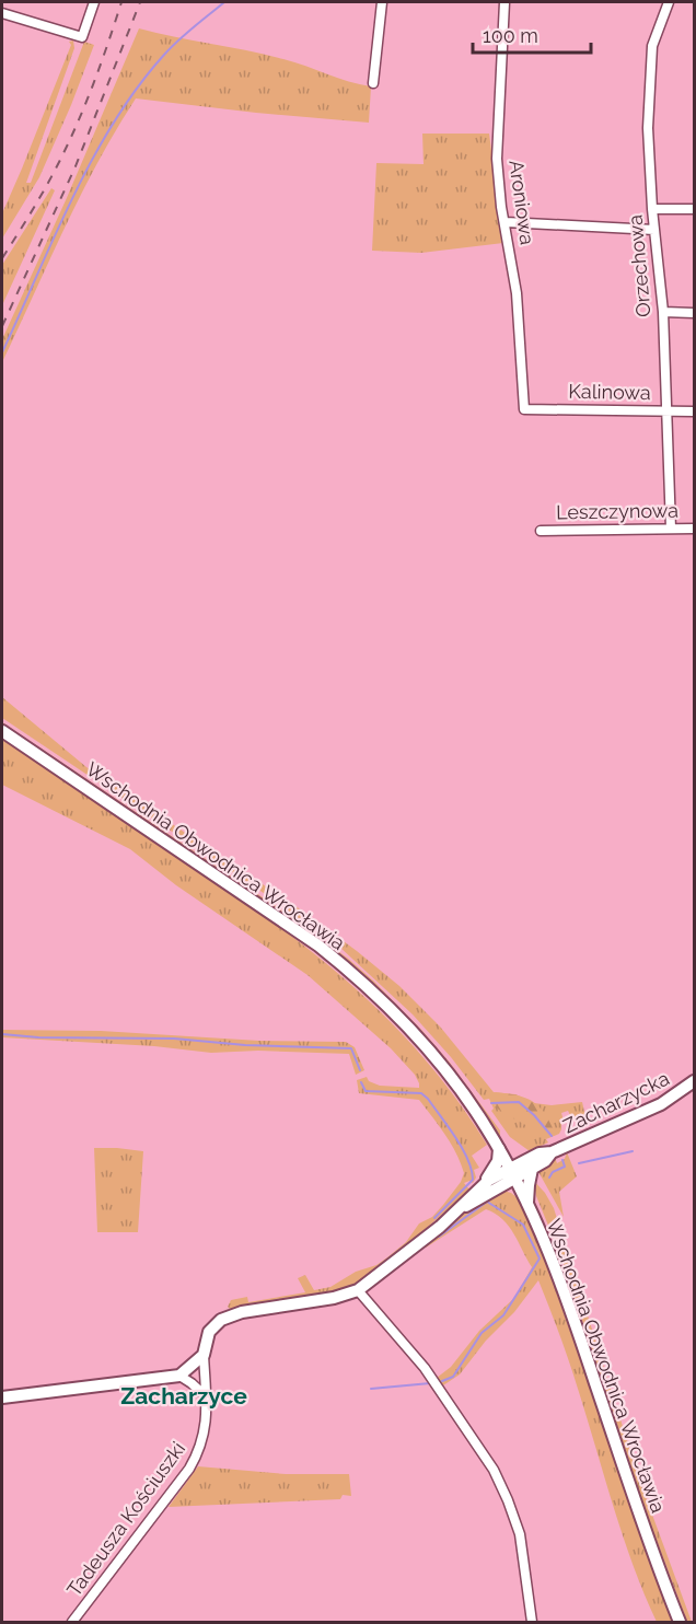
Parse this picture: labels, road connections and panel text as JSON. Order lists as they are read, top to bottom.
{
  "streets": {
    "main road": ["Wschodnia Obwodnica Wrocławia", "Zacharzycka", "Tadeusza Kościuszki"],
    "street": [
      "Aroniowa",
      "Orzechowa",
      "Kalinowa",
      "Leszczynowa"
    ]
  },
  "crossings": [
    ["Aroniowa", "Kalinowa"],
    ["Orzechowa", "Kalinowa"],
    ["Orzechowa", "Leszczynowa"],
    ["Wschodnia Obwodnica Wrocławia", "Zacharzycka"],
    ["Zacharzycka", "Tadeusza Kościuszki"]
  ],
  "districts": ["Zacharzyce"],
  "scale_bar": "100 m"
}
